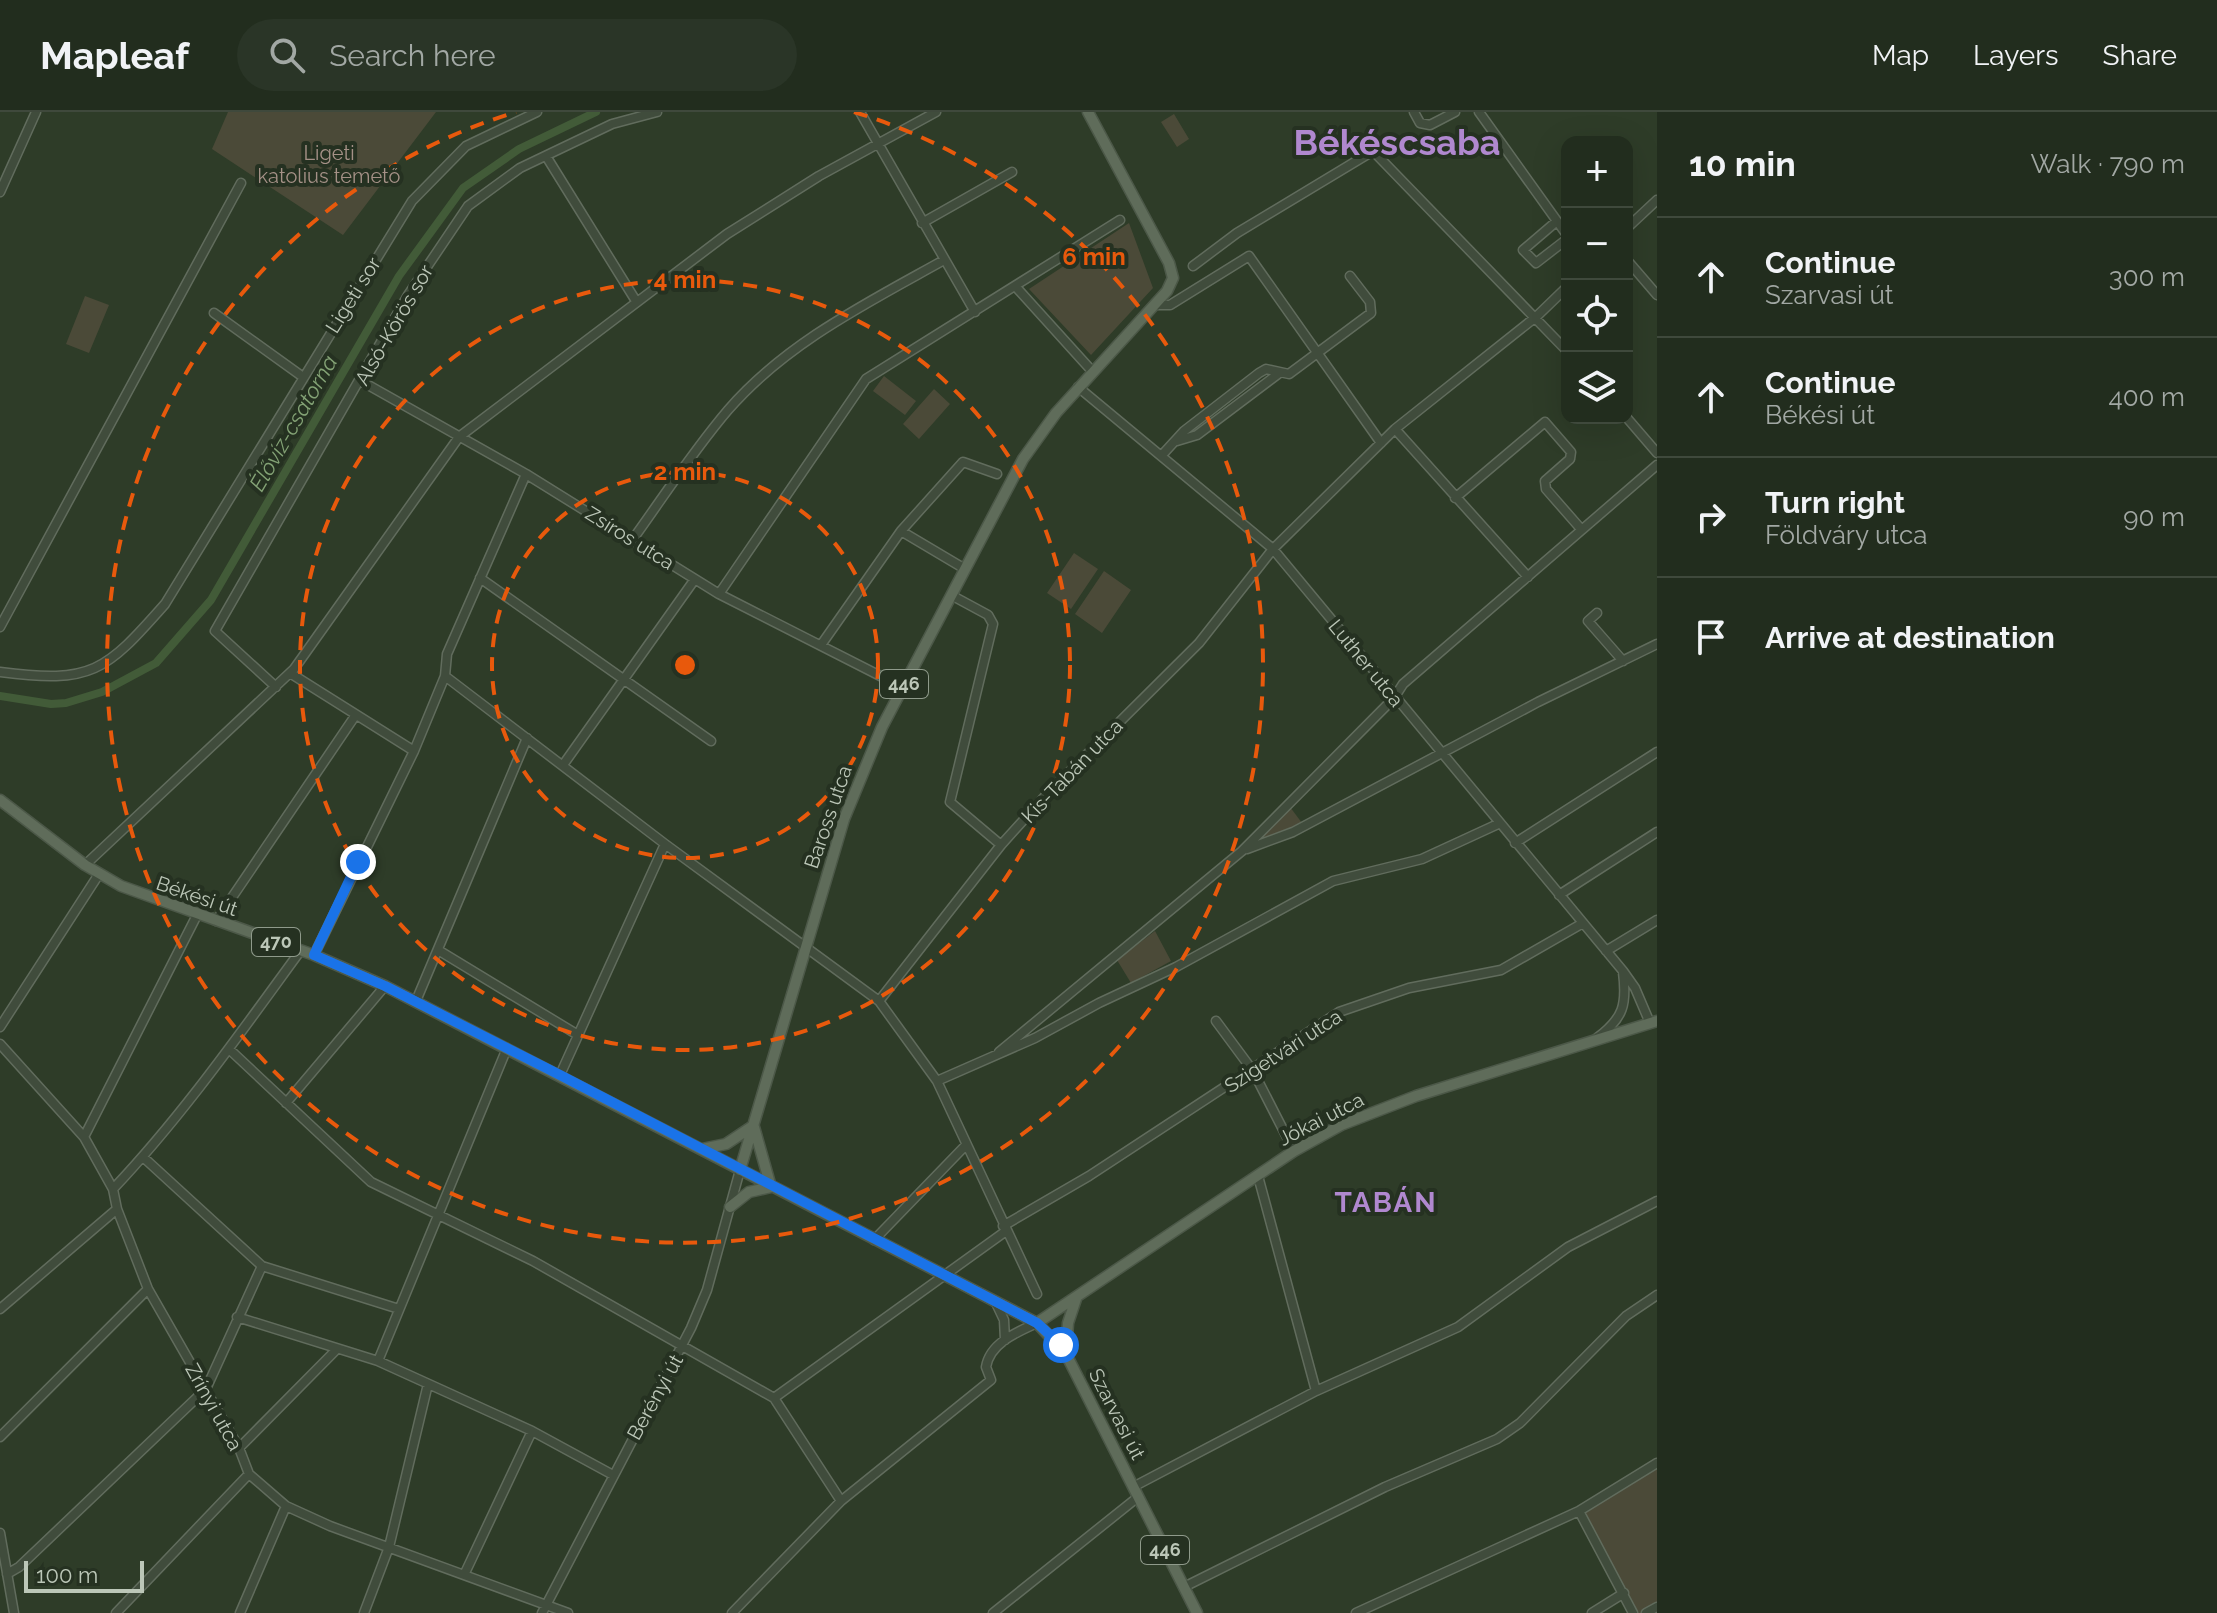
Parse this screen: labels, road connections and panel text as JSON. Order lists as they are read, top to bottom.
{
  "streets": {
    "main road": [
      "446",
      "Baross utca",
      "Békési út",
      "470",
      "Jókai utca",
      "Szarvasi út"
    ],
    "street": [
      "Ligeti sor",
      "Alsó-Körös sor",
      "Zsíros utca",
      "Luther utca",
      "Kis-Tabán utca",
      "Szigetvári utca",
      "Berényi út",
      "Zrínyi utca"
    ]
  },
  "crossings": [
    ["Alsó-Körös sor", "Zsíros utca"],
    ["Zsíros utca", "Baross utca"],
    ["Luther utca", "446"],
    ["Luther utca", "Kis-Tabán utca"],
    ["Luther utca", "Baross utca"],
    ["Luther utca", "Szigetvári utca"],
    ["Luther utca", "Jókai utca"],
    ["446", "Baross utca"],
    ["Baross utca", "Békési út"],
    ["Baross utca", "Berényi út"],
    ["Baross utca", "Szarvasi út"],
    ["Békési út", "Berényi út"],
    ["Békési út", "Szarvasi út"],
    ["Szigetvári utca", "Szarvasi út"],
    ["Jókai utca", "Szarvasi út"],
    ["Berényi út", "Zrínyi utca"],
    ["Berényi út", "Szarvasi út"]
  ],
  "districts": ["Békéscsaba", "TABÁN"],
  "water": ["Élővíz-csatorna"],
  "parks": ["Ligeti katolius temető"],
  "scale_bar": "100 m",
  "page": {
    "header": "Mapleaf",
    "search": "Search here",
    "nav": ["Map", "Layers", "Share"],
    "heading": ["10 min", "Walk · 790 m"],
    "map_buttons": ["+", "−"],
    "list": [
      ["Continue", "Szarvasi út", "300 m"],
      ["Continue", "Békési út", "400 m"],
      ["Turn right", "Földváry utca", "90 m"],
      "Arrive at destination"
    ],
    "scale": "100 m"
  },
  "rings": ["6 min", "4 min", "2 min"]
}
